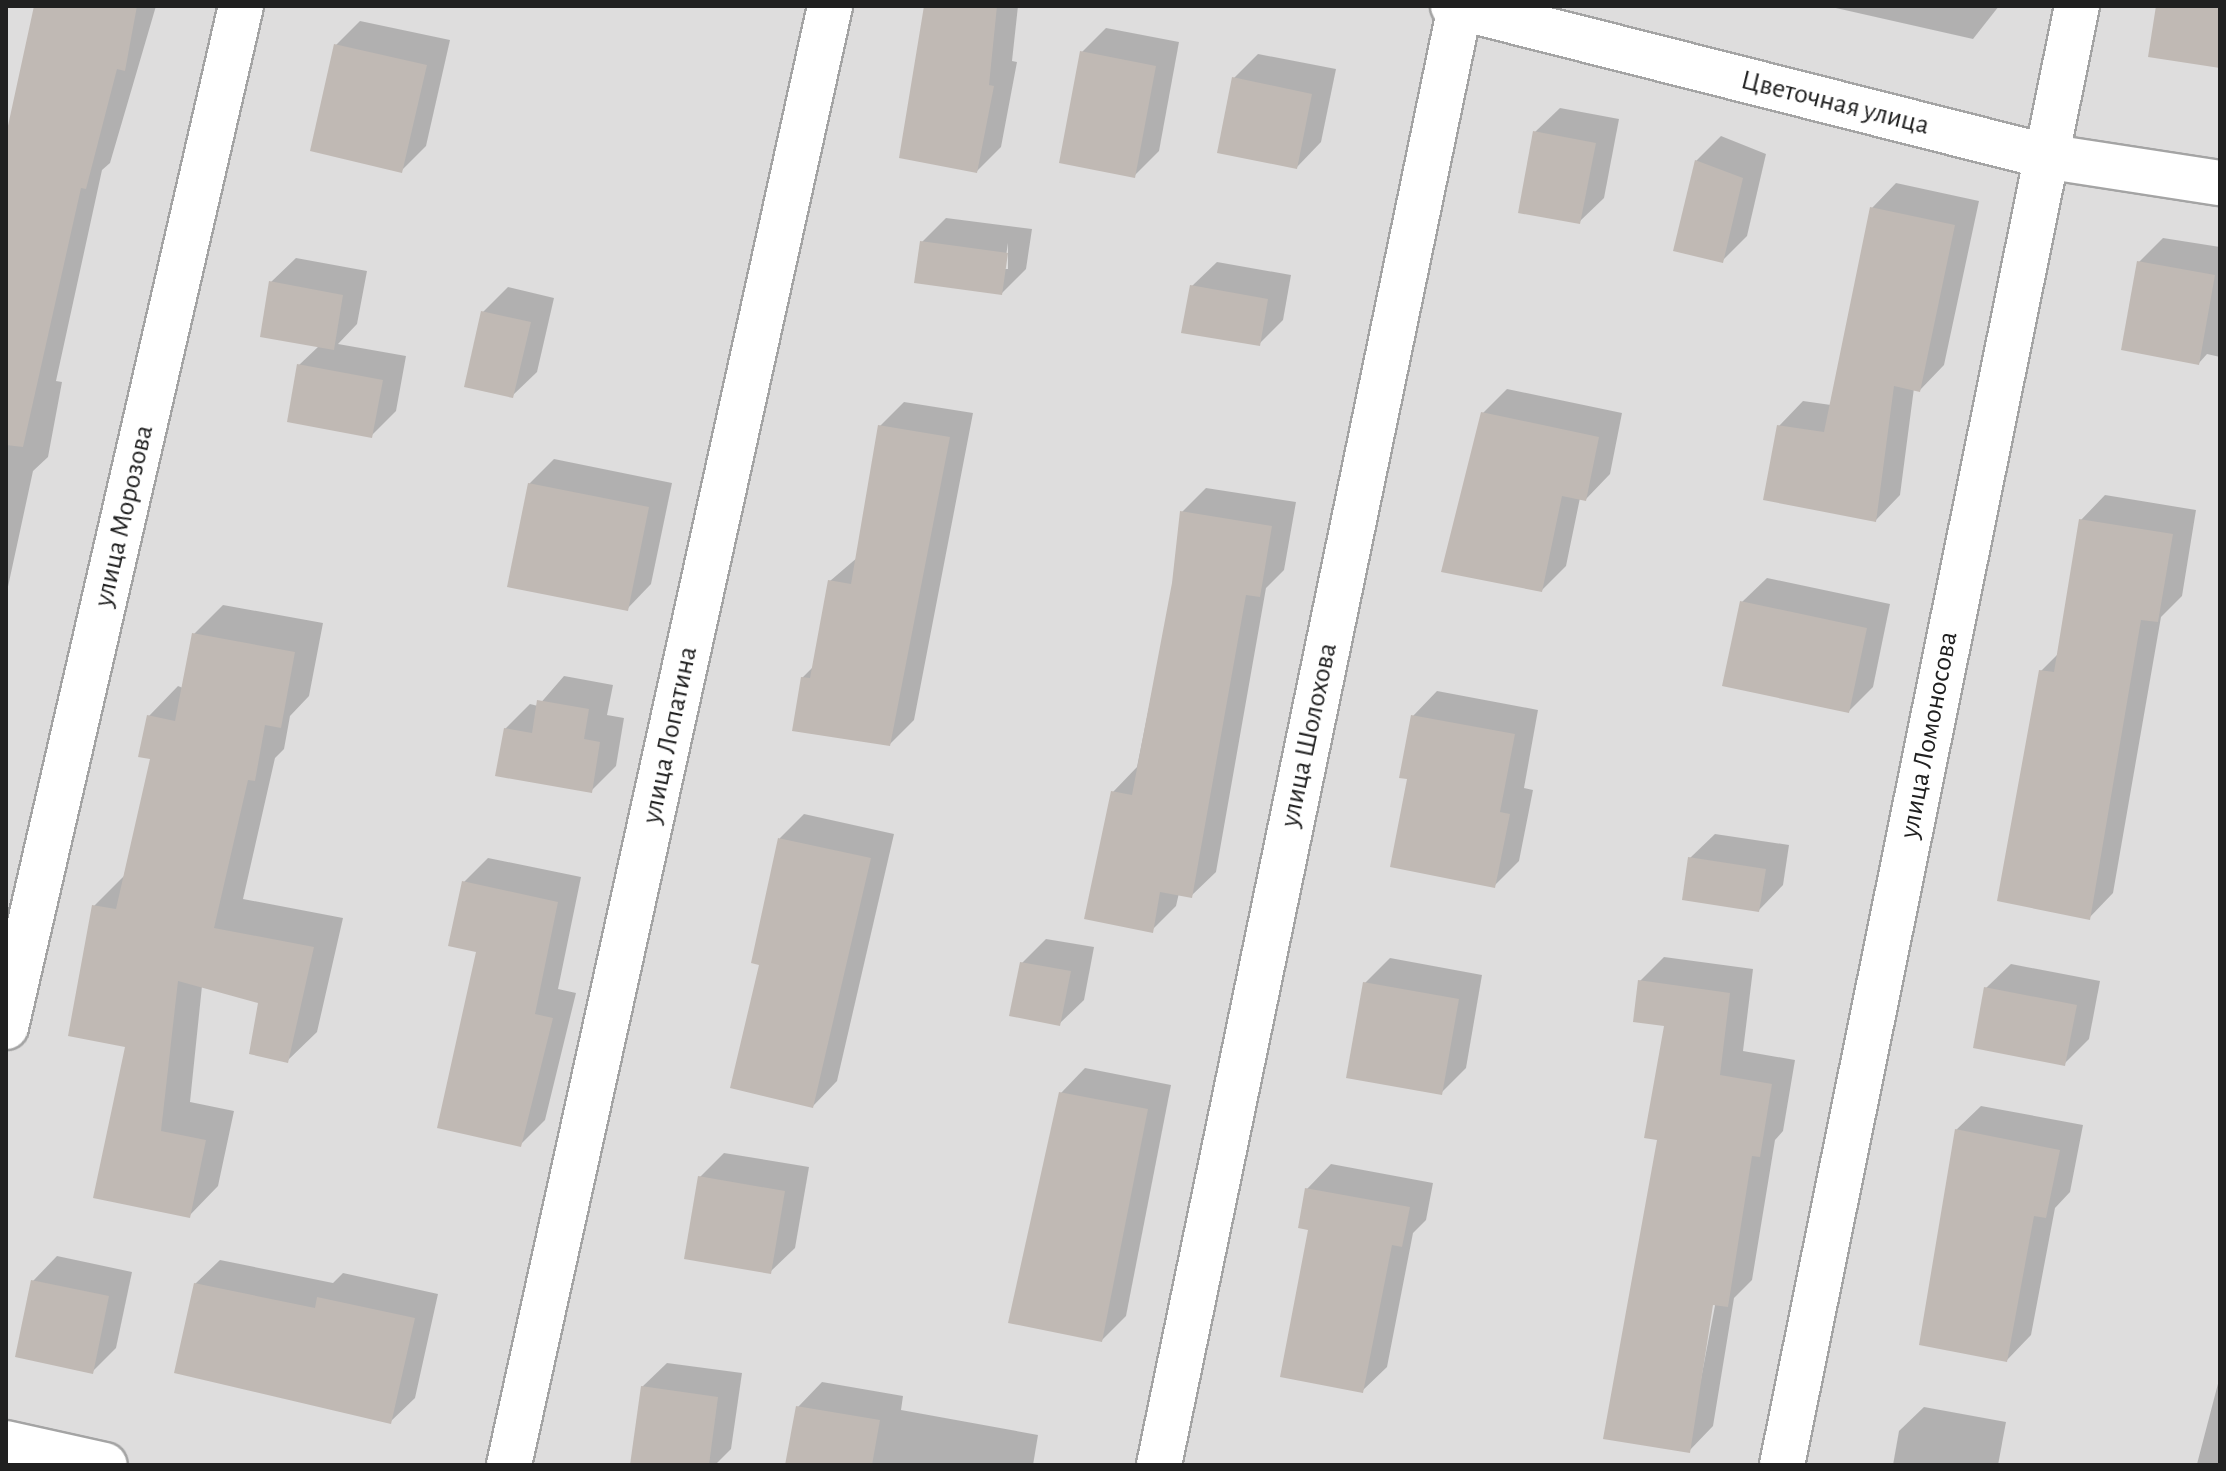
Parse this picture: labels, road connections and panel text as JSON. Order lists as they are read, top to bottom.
{
  "streets": {
    "street": [
      "Цветочная улица",
      "улица Морозова",
      "улица Лопатина",
      "улица Шолохова",
      "улица Ломоносова"
    ]
  },
  "crossings": [
    ["Цветочная улица", "улица Шолохова"],
    ["Цветочная улица", "улица Ломоносова"]
  ]
}
